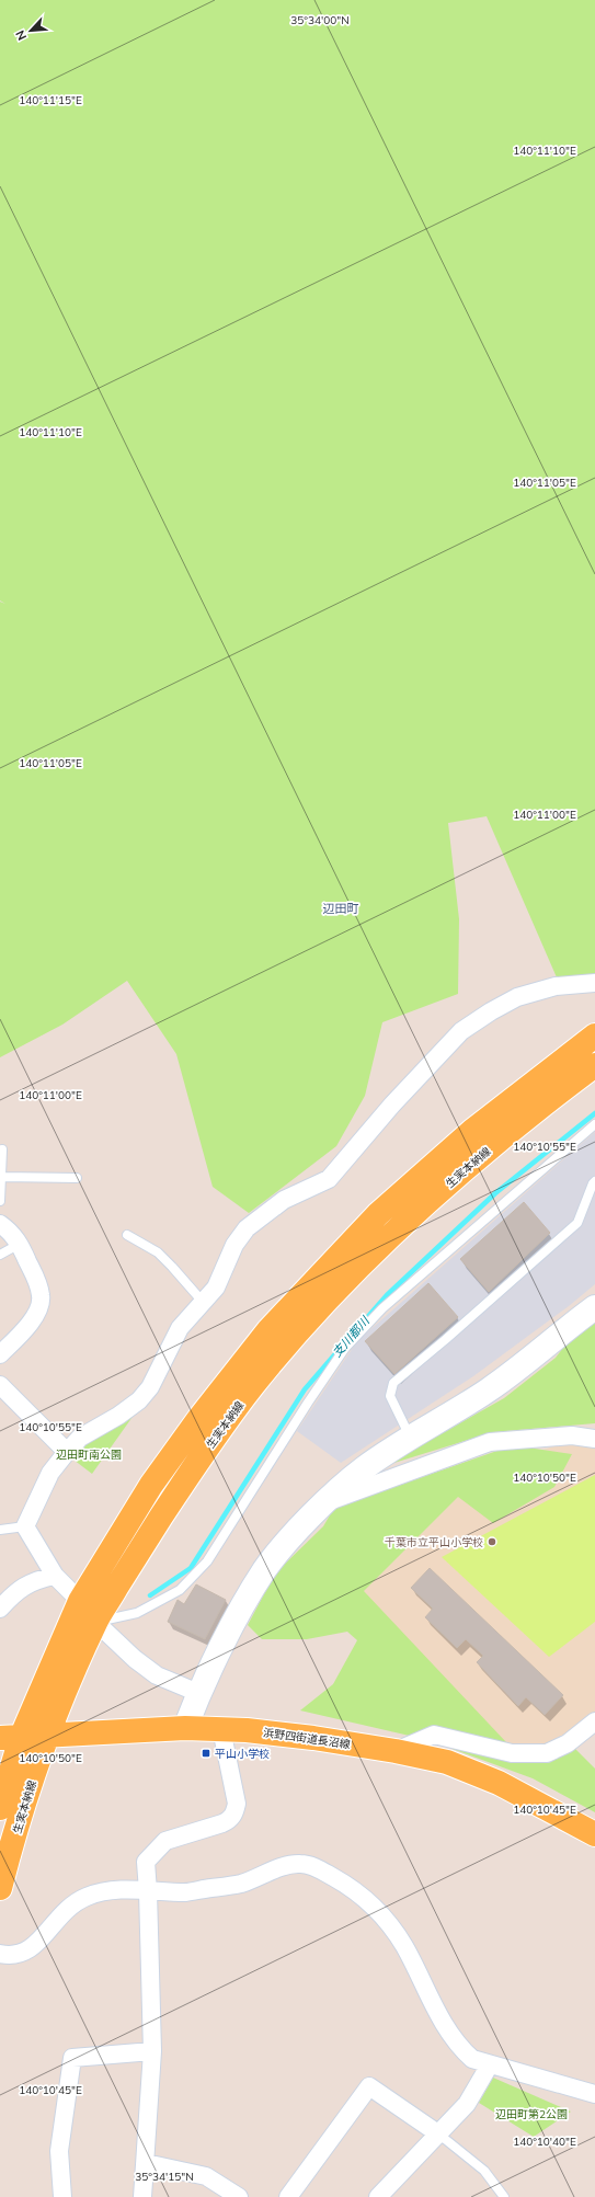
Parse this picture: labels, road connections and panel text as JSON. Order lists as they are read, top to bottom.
{
  "streets": {
    "main road": ["生実本納線", "浜野四街道長沼線"]
  },
  "crossings": [
    ["生実本納線", "浜野四街道長沼線"]
  ],
  "districts": ["辺田町"],
  "water": ["支川都川"],
  "parks": ["辺田町南公園", "辺田町第2公園"],
  "places": {
    "other": ["千葉市立平山小学校"],
    "transit": ["平山小学校"]
  },
  "north": "bottom left",
  "coordinates": [
    "35°34'00\"N",
    "140°11'15\"E",
    "140°11'10\"E",
    "140°11'05\"E",
    "140°11'00\"E",
    "140°10'55\"E",
    "140°10'50\"E",
    "140°10'45\"E",
    "140°10'40\"E",
    "35°34'15\"N"
  ]
}
